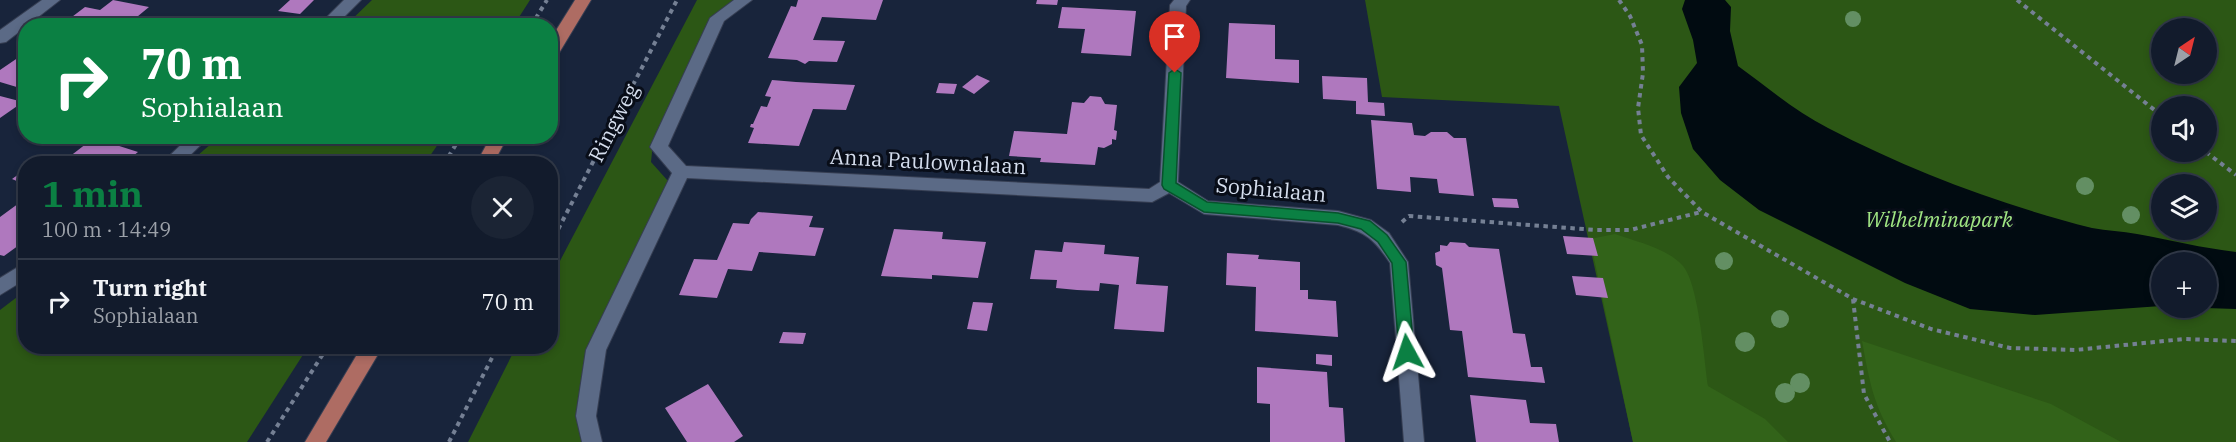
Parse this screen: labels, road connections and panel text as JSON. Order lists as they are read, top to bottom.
{
  "streets": {
    "street": ["Anna Paulownalaan", "Sophialaan"],
    "path": ["Ringweg"]
  },
  "crossings": [
    ["Anna Paulownalaan", "Sophialaan"]
  ],
  "parks": ["Wilhelminapark"],
  "north": "top right",
  "page": {
    "map_buttons": "+",
    "turn": ["70 m", "Sophialaan"],
    "heading": ["1 min", "100 m · 14:49"],
    "list": [
      {
        "name": "Turn right",
        "note": "Sophialaan",
        "value": "70 m"
      }
    ]
  }
}
